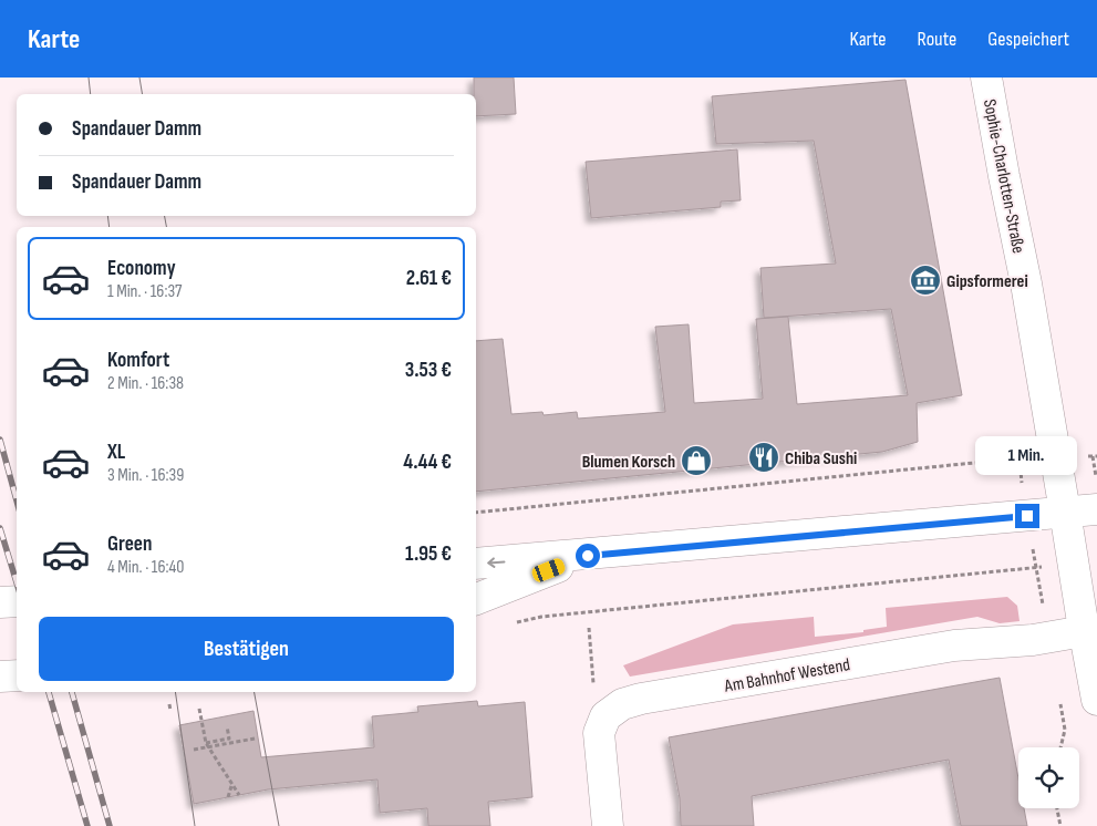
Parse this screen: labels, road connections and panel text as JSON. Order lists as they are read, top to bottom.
{
  "streets": {
    "street": ["Sophie-Charlotten-Straße", "Am Bahnhof Westend"]
  },
  "crossings": [
    ["Sophie-Charlotten-Straße", "Am Bahnhof Westend"]
  ],
  "places": {
    "museum": ["Gipsformerei"],
    "restaurant": ["Chiba Sushi"],
    "shop": ["Blumen Korsch"]
  },
  "page": {
    "header": "Karte",
    "nav": ["Karte", "Route", "Gespeichert"],
    "banner": ["Spandauer Damm", "Spandauer Damm"],
    "list": [
      {
        "name": "Economy",
        "note": "1 Min. · 16:37",
        "value": "2.61 €"
      },
      {
        "name": "Komfort",
        "note": "2 Min. · 16:38",
        "value": "3.53 €"
      },
      {
        "name": "XL",
        "note": "3 Min. · 16:39",
        "value": "4.44 €"
      },
      {
        "name": "Green",
        "note": "4 Min. · 16:40",
        "value": "1.95 €"
      }
    ],
    "bubble": "1 Min.",
    "buttons": "Bestätigen"
  }
}
